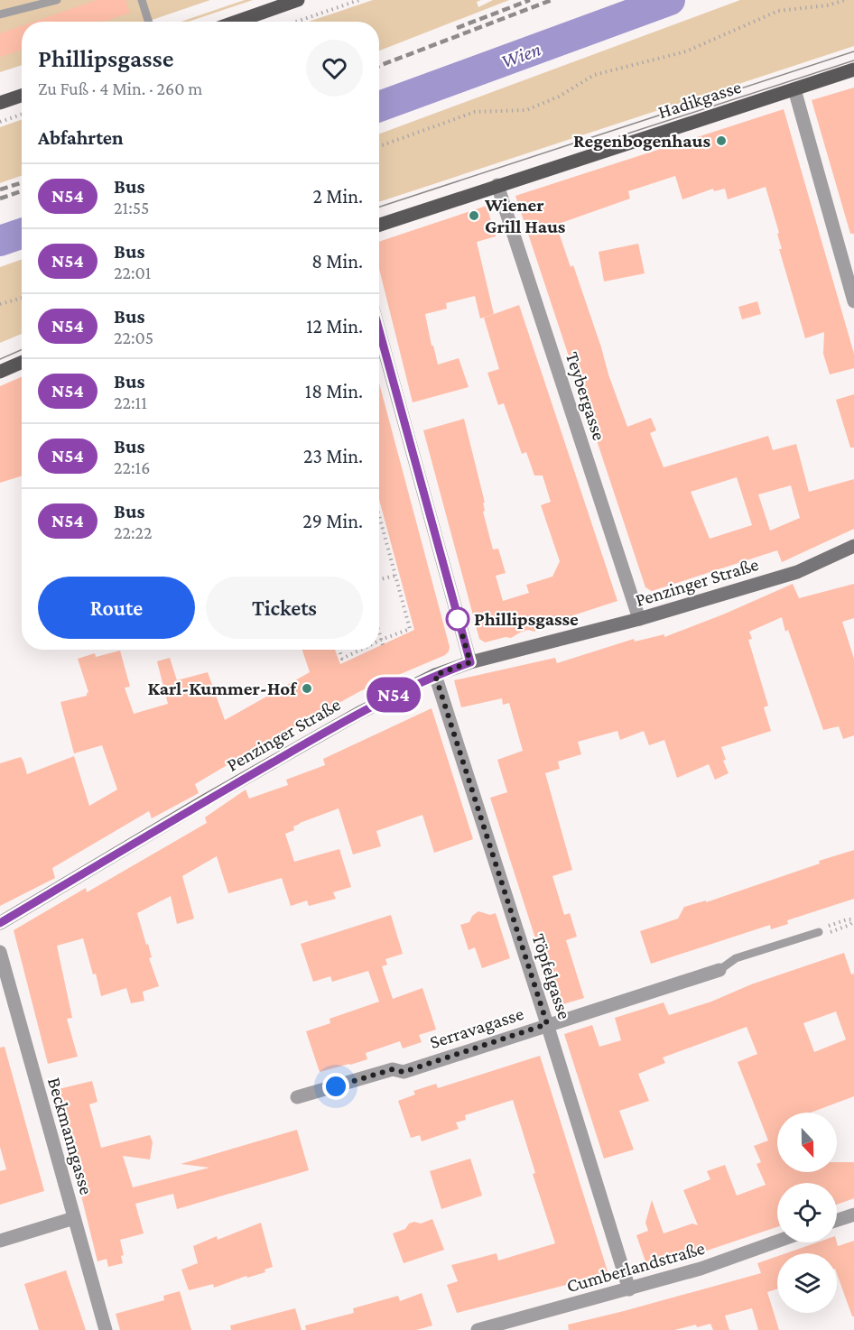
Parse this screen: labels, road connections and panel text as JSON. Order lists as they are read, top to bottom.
{
  "streets": {
    "main road": ["Hadikgasse"],
    "street": [
      "Teybergasse",
      "Penzinger Straße",
      "Töpfelgasse",
      "Serravagasse",
      "Beckmanngasse",
      "Cumberlandstraße"
    ]
  },
  "crossings": [
    ["Hadikgasse", "Teybergasse"],
    ["Teybergasse", "Penzinger Straße"],
    ["Penzinger Straße", "Töpfelgasse"],
    ["Töpfelgasse", "Serravagasse"],
    ["Töpfelgasse", "Cumberlandstraße"]
  ],
  "water": ["Wien"],
  "places": [
    "Regenbogenhaus",
    "Wiener Grill Haus",
    "Phillipsgasse",
    "Karl-Kummer-Hof"
  ],
  "lines": ["bus line N54"],
  "north": "bottom",
  "page": {
    "on_map": "N54",
    "heading": [
      ["Phillipsgasse", "Zu Fuß · 4 Min. · 260 m"],
      "Abfahrten"
    ],
    "list": [
      {
        "mark": "N54",
        "name": "Bus",
        "note": "21:55",
        "value": "2 Min."
      },
      {
        "mark": "N54",
        "name": "Bus",
        "note": "22:01",
        "value": "8 Min."
      },
      {
        "mark": "N54",
        "name": "Bus",
        "note": "22:05",
        "value": "12 Min."
      },
      {
        "mark": "N54",
        "name": "Bus",
        "note": "22:11",
        "value": "18 Min."
      },
      {
        "mark": "N54",
        "name": "Bus",
        "note": "22:16",
        "value": "23 Min."
      },
      {
        "mark": "N54",
        "name": "Bus",
        "note": "22:22",
        "value": "29 Min."
      }
    ],
    "buttons": ["Route", "Tickets"]
  }
}
